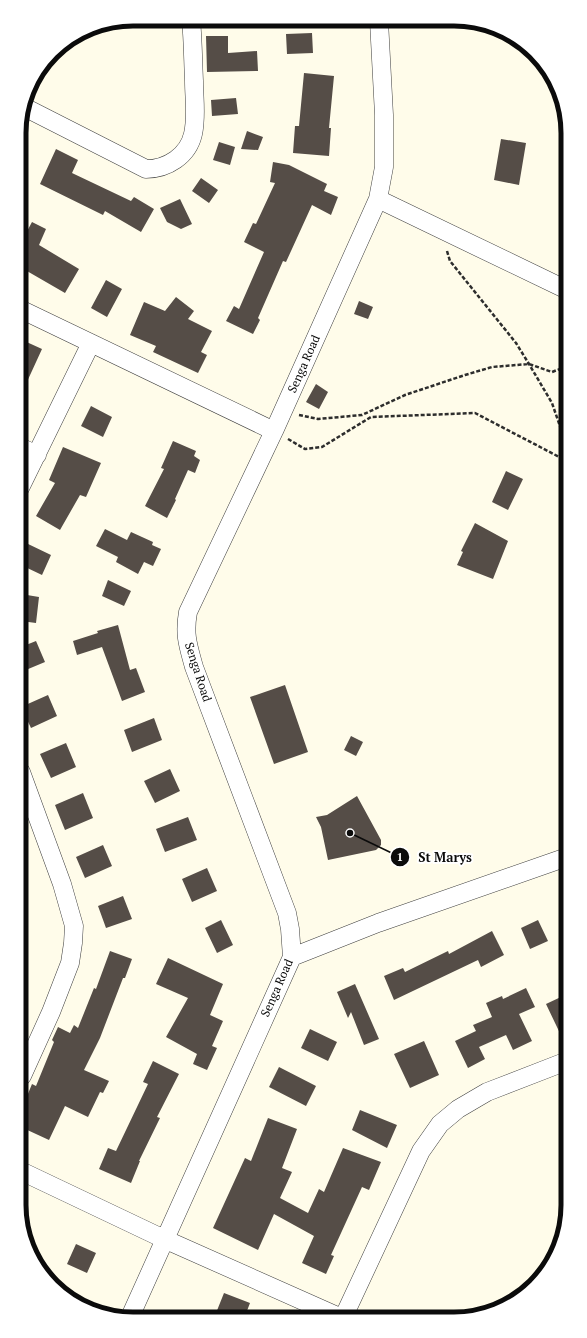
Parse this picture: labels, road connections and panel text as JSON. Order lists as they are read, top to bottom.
{
  "streets": {
    "street": ["Senga Road"]
  },
  "places": ["St Marys"]
}
